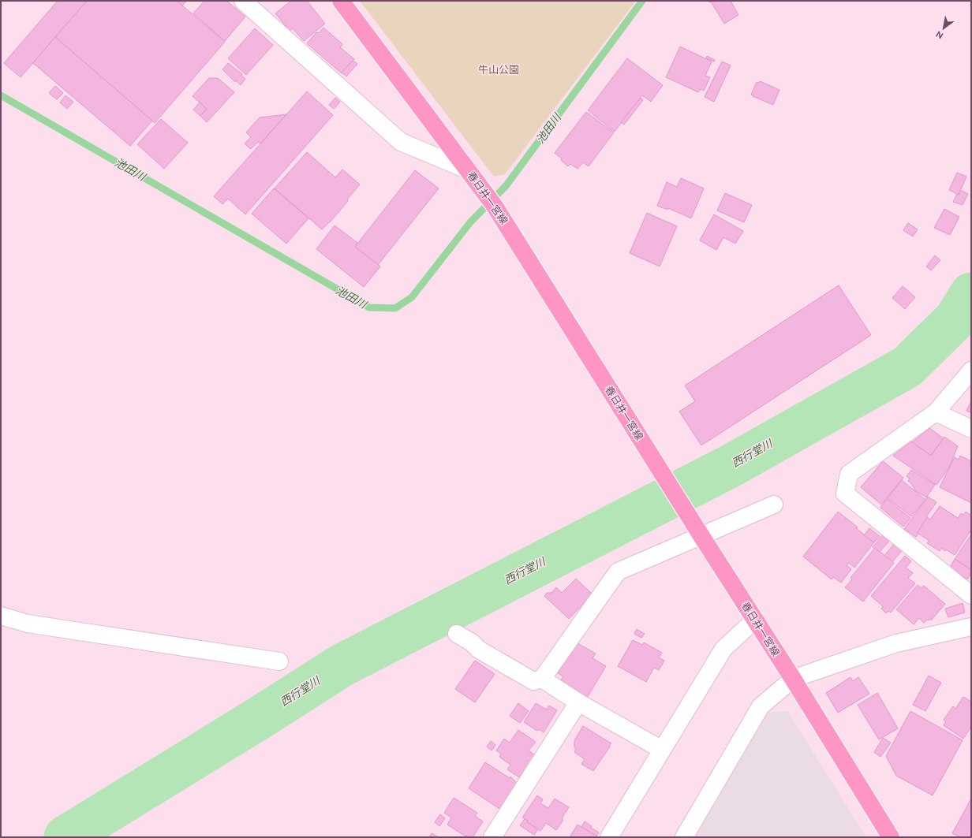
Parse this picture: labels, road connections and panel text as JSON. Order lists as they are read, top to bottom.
{
  "streets": {
    "main road": ["春日井一宮線"]
  },
  "water": ["池田川", "西行堂川"],
  "parks": ["牛山公園"],
  "north": "bottom left"
}
